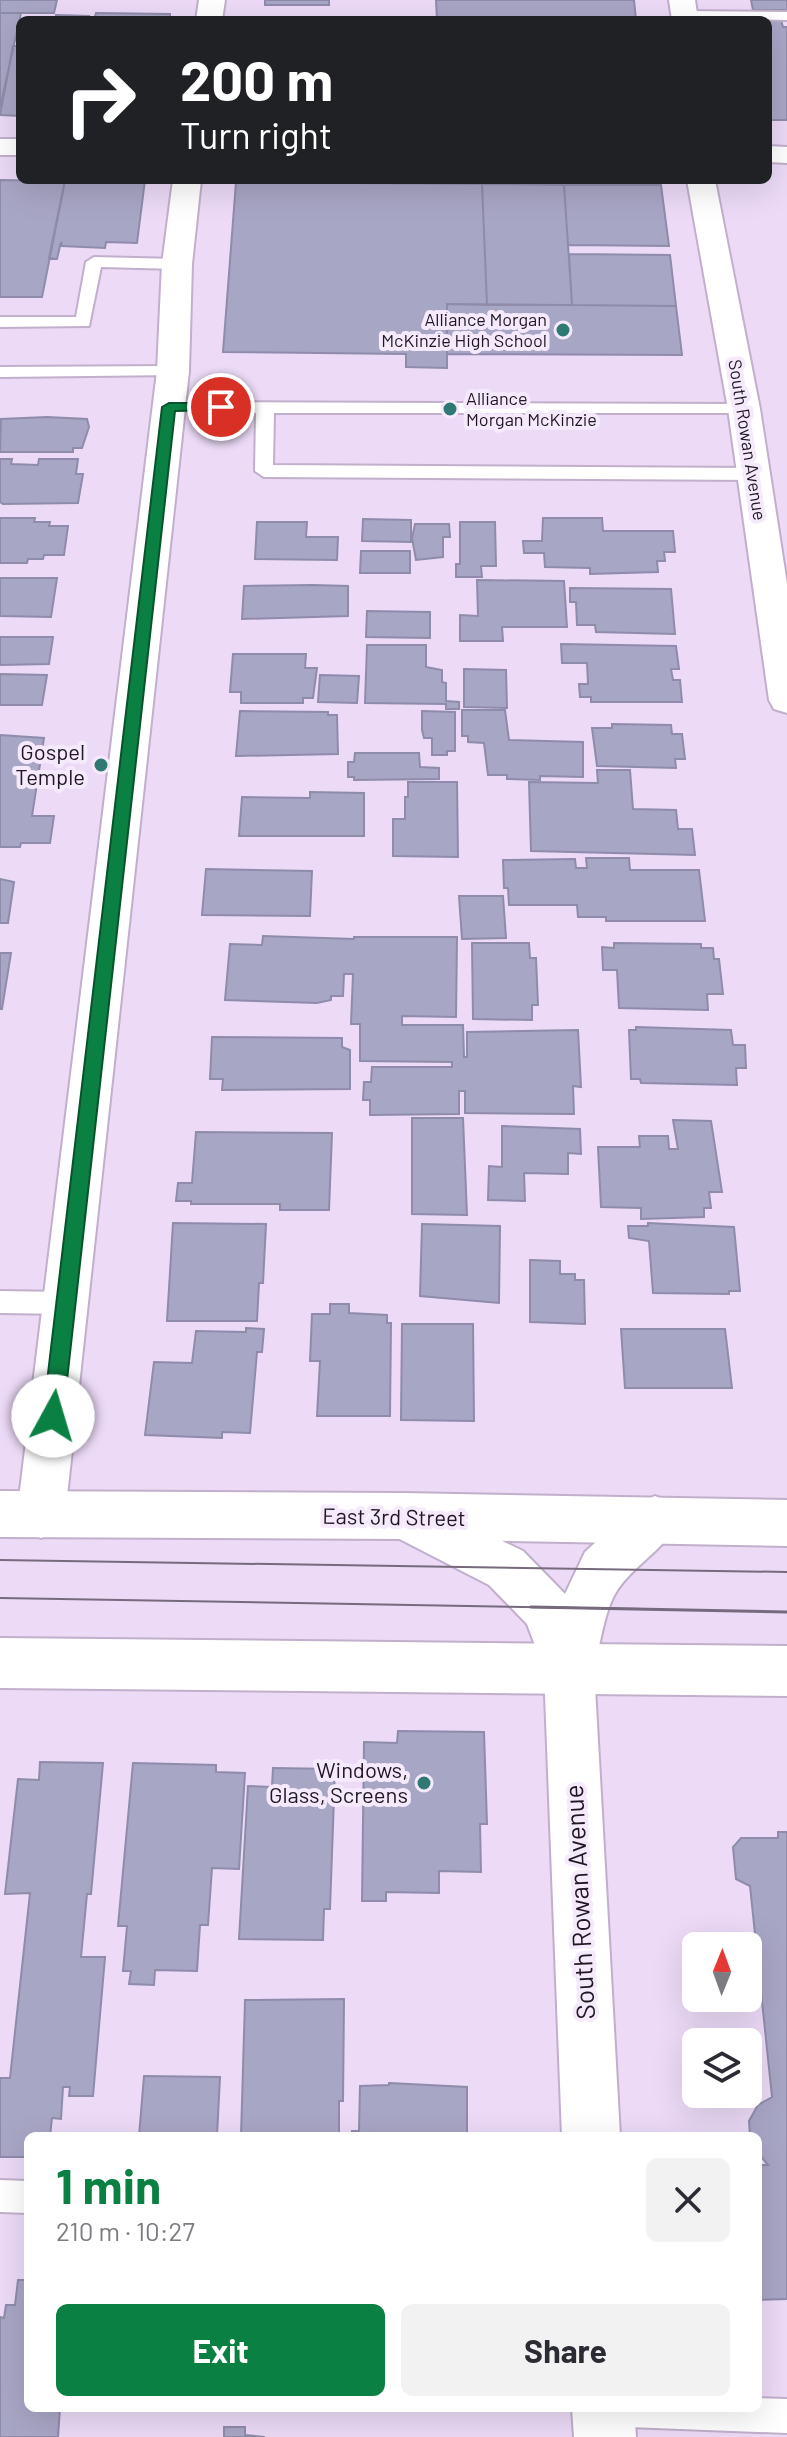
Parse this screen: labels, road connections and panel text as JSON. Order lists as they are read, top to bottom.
{
  "streets": {
    "street": ["South Rowan Avenue", "East 3rd Street"]
  },
  "places": [
    "Alliance Morgan McKinzie High School",
    "Alliance Morgan McKinzie",
    "Gospel Temple",
    "Windows, Glass, Screens"
  ],
  "north": "top",
  "page": {
    "turn": ["200 m", "Turn right"],
    "heading": ["1 min", "210 m · 10:27"],
    "buttons": ["Exit", "Share"]
  }
}
